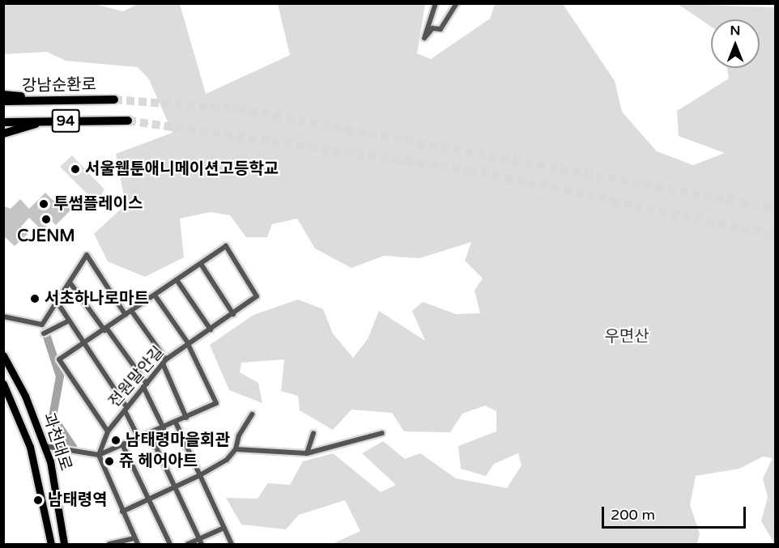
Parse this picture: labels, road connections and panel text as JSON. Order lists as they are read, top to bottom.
{
  "streets": {
    "highway": ["강남순환로", "94"],
    "main road": ["과천대로"],
    "street": ["전원말안길"]
  },
  "parks": ["우면산"],
  "places": [
    "서울웹툰애니메이션고등학교",
    "투썸플레이스",
    "CJENM",
    "서초하나로마트",
    "남태령마을회관",
    "쥬 헤어아트",
    "남태령역"
  ],
  "scale_bar": "200 m",
  "north": "top"
}
